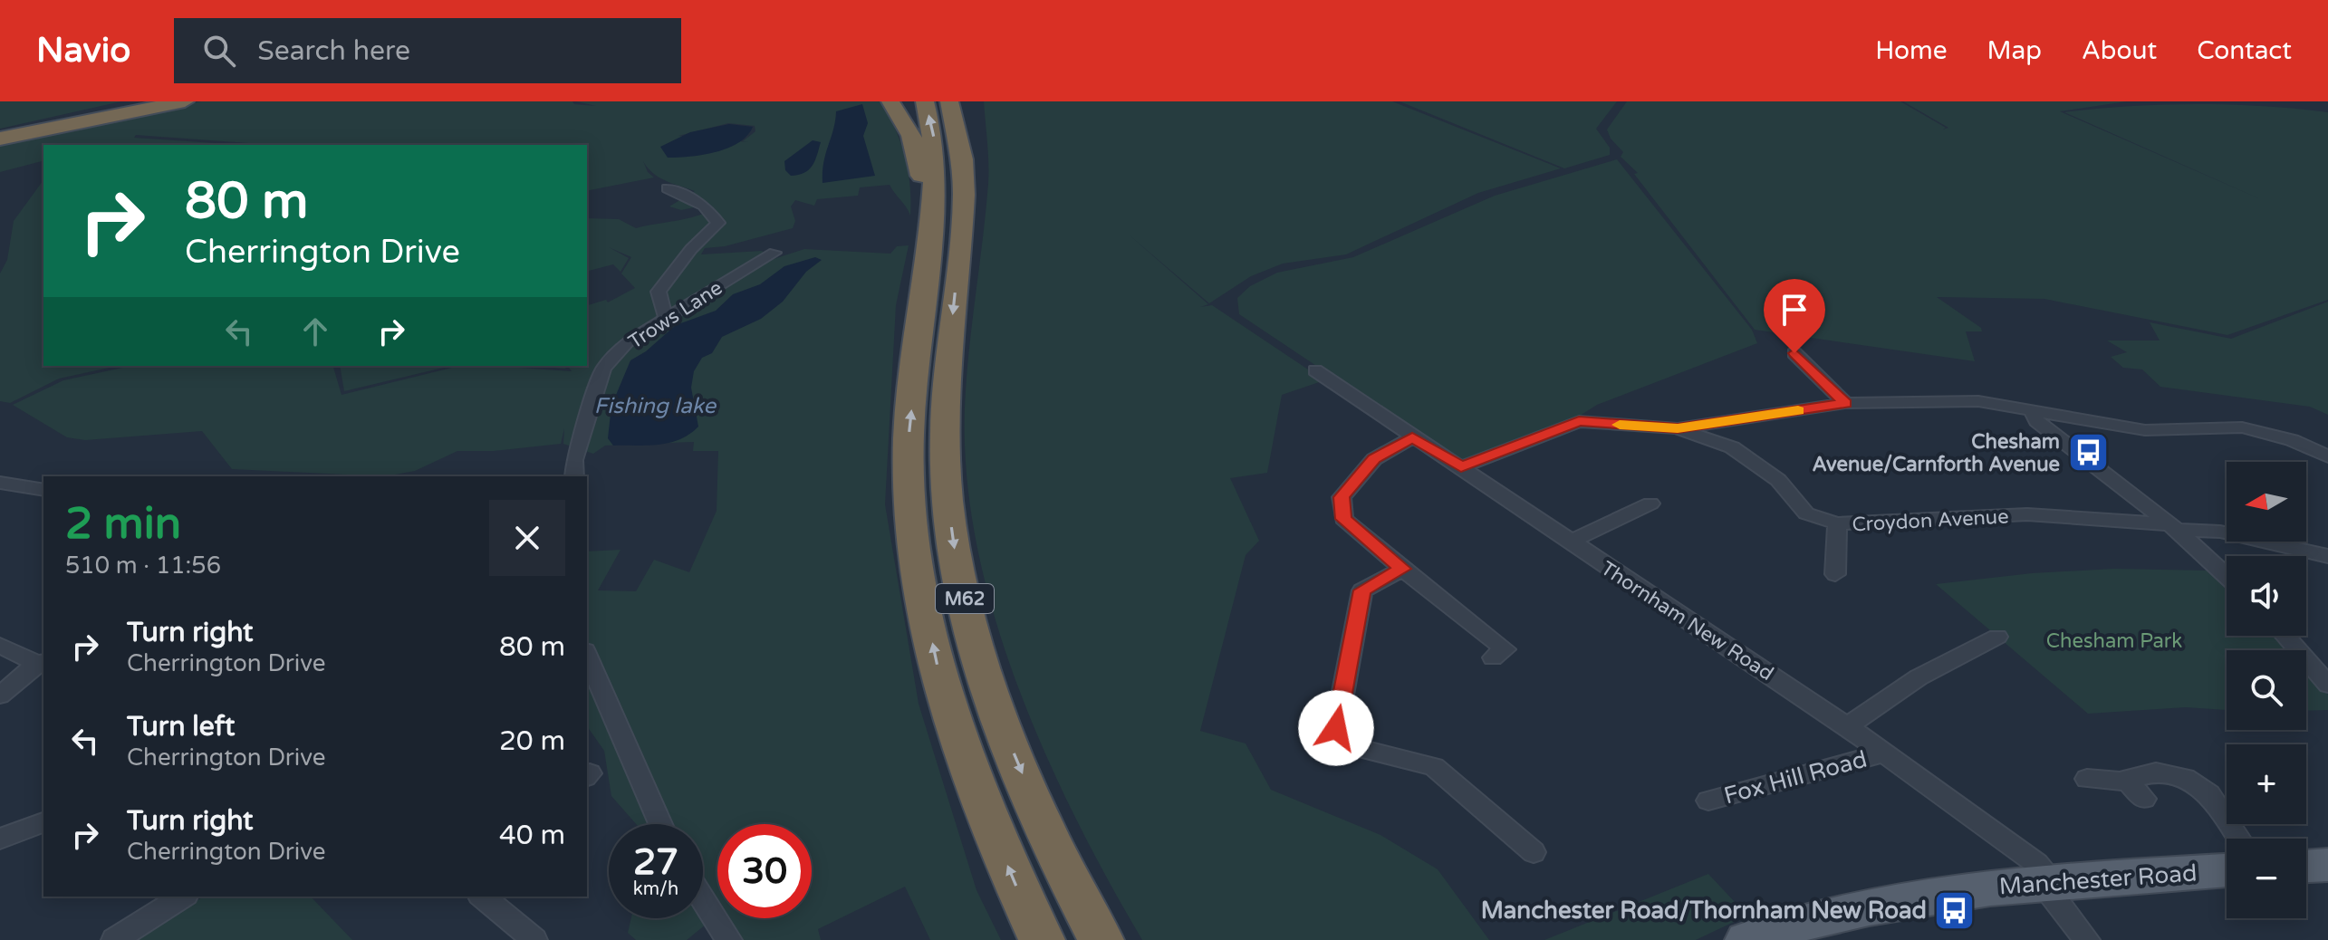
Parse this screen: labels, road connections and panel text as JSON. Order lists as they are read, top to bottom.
{
  "streets": {
    "highway": ["M62"],
    "main road": ["Manchester Road"],
    "street": [
      "Trows Lane",
      "Croydon Avenue",
      "Thornham New Road",
      "Fox Hill Road"
    ]
  },
  "crossings": [
    ["Thornham New Road", "Fox Hill Road"],
    ["Thornham New Road", "Manchester Road"]
  ],
  "water": ["Fishing lake"],
  "parks": ["Chesham Park"],
  "places": {
    "bus stop": ["Chesham Avenue/Carnforth Avenue", "Manchester Road/Thornham New Road"]
  },
  "north": "left",
  "page": {
    "header": "Navio",
    "search": "Search here",
    "nav": [
      "Home",
      "Map",
      "About",
      "Contact"
    ],
    "turn": ["80 m", "Cherrington Drive"],
    "map_buttons": ["+", "−"],
    "heading": ["2 min", "510 m · 11:56"],
    "list": [
      {
        "name": "Turn right",
        "note": "Cherrington Drive",
        "value": "80 m"
      },
      {
        "name": "Turn left",
        "note": "Cherrington Drive",
        "value": "20 m"
      },
      {
        "name": "Turn right",
        "note": "Cherrington Drive",
        "value": "40 m"
      }
    ],
    "speed": "27 km/h",
    "limit": "30"
  }
}
